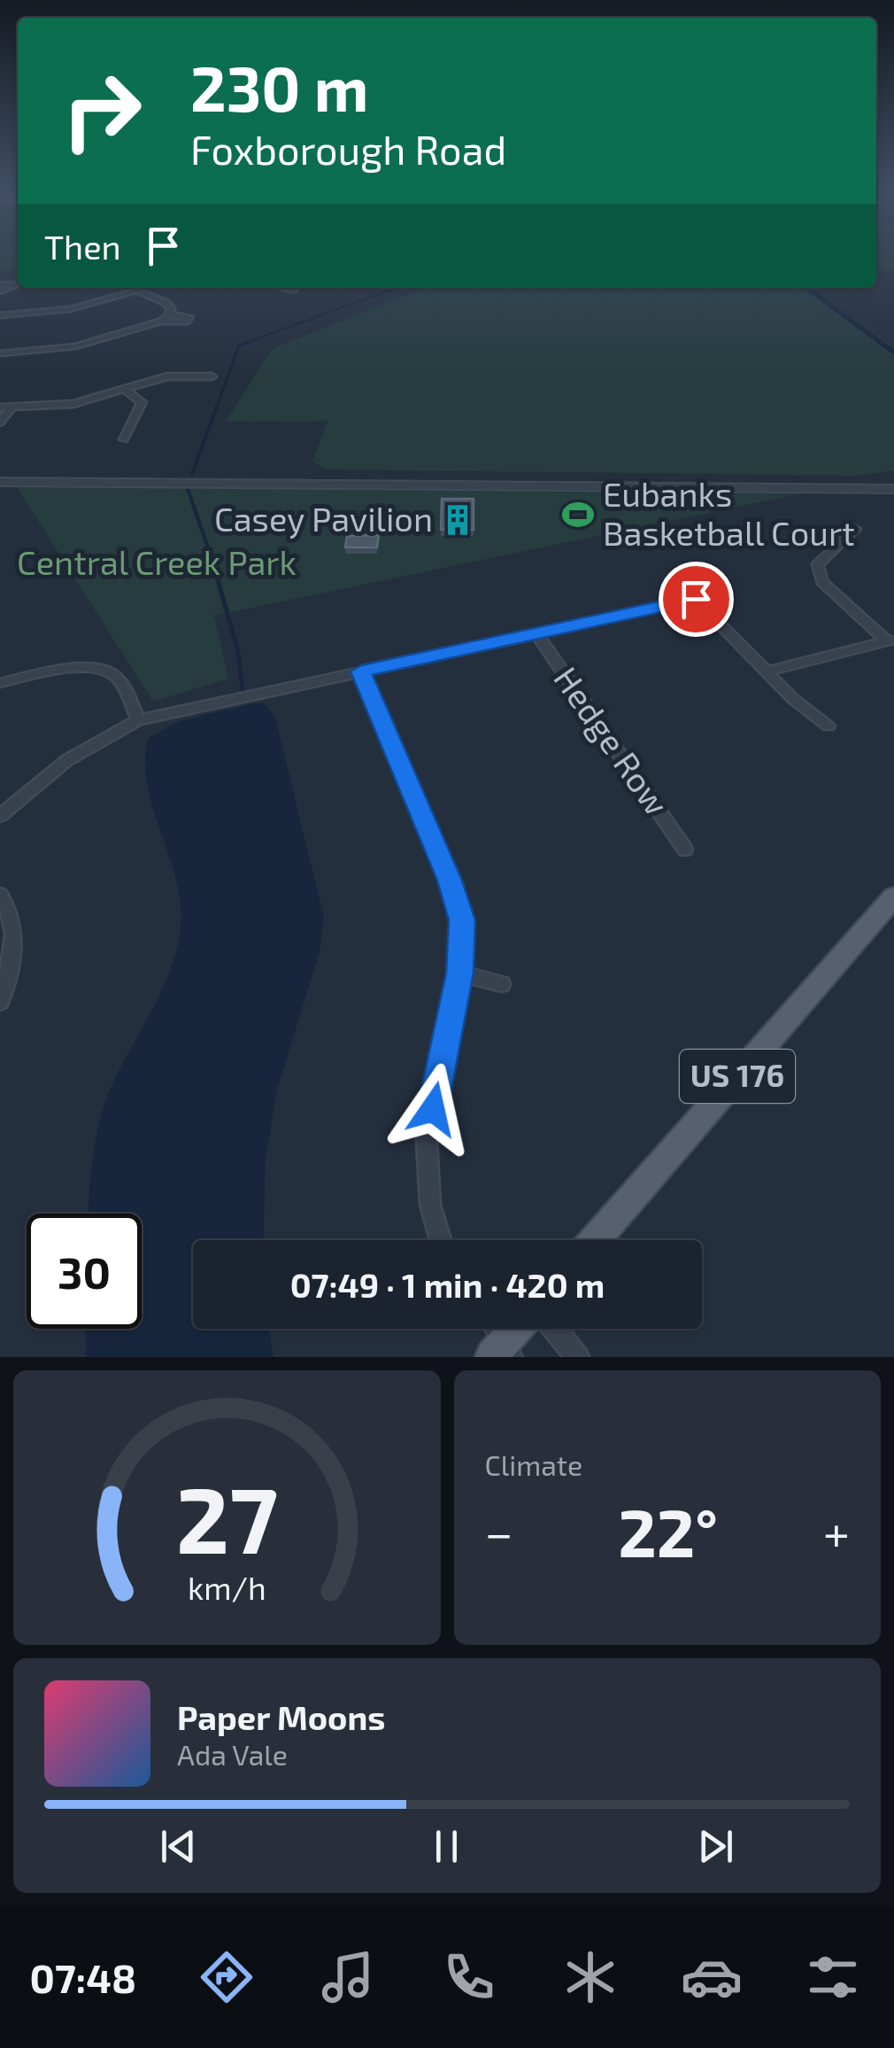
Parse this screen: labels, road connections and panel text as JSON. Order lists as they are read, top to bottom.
{
  "streets": {
    "main road": ["US 176"],
    "street": ["Hedge Row"]
  },
  "parks": ["Central Creek Park"],
  "places": {
    "sports": ["Eubanks Basketball Court"],
    "building": ["Casey Pavilion"]
  },
  "page": {
    "turn": ["230 m", "Foxborough Road"],
    "then": "Then",
    "limit": "30",
    "trip": "07:49 · 1 min · 420 m",
    "tile": "Climate",
    "heat": ["−", "22°", "+"],
    "song": ["Paper Moons", "Ada Vale"],
    "tabs": "07:48",
    "gauge": ["27", "km/h"]
  }
}
